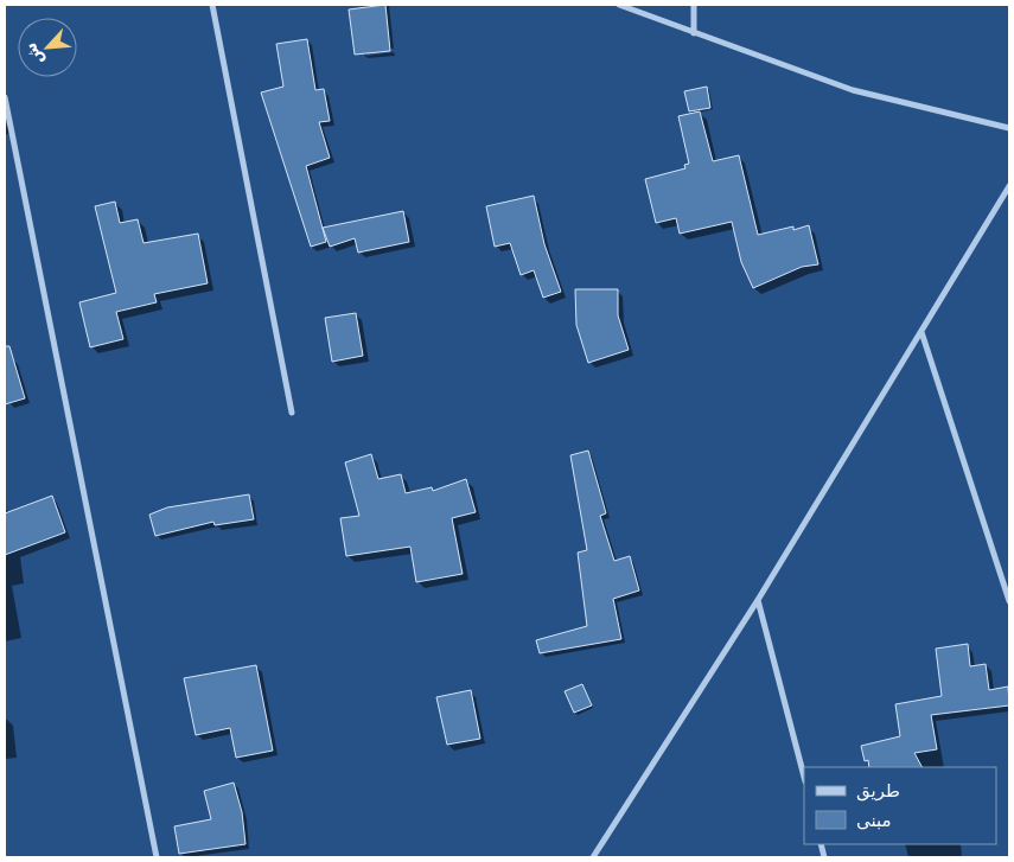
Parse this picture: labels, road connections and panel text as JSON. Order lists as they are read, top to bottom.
{
  "legend": ["طريق", "مبنى"],
  "north": "bottom left"
}
